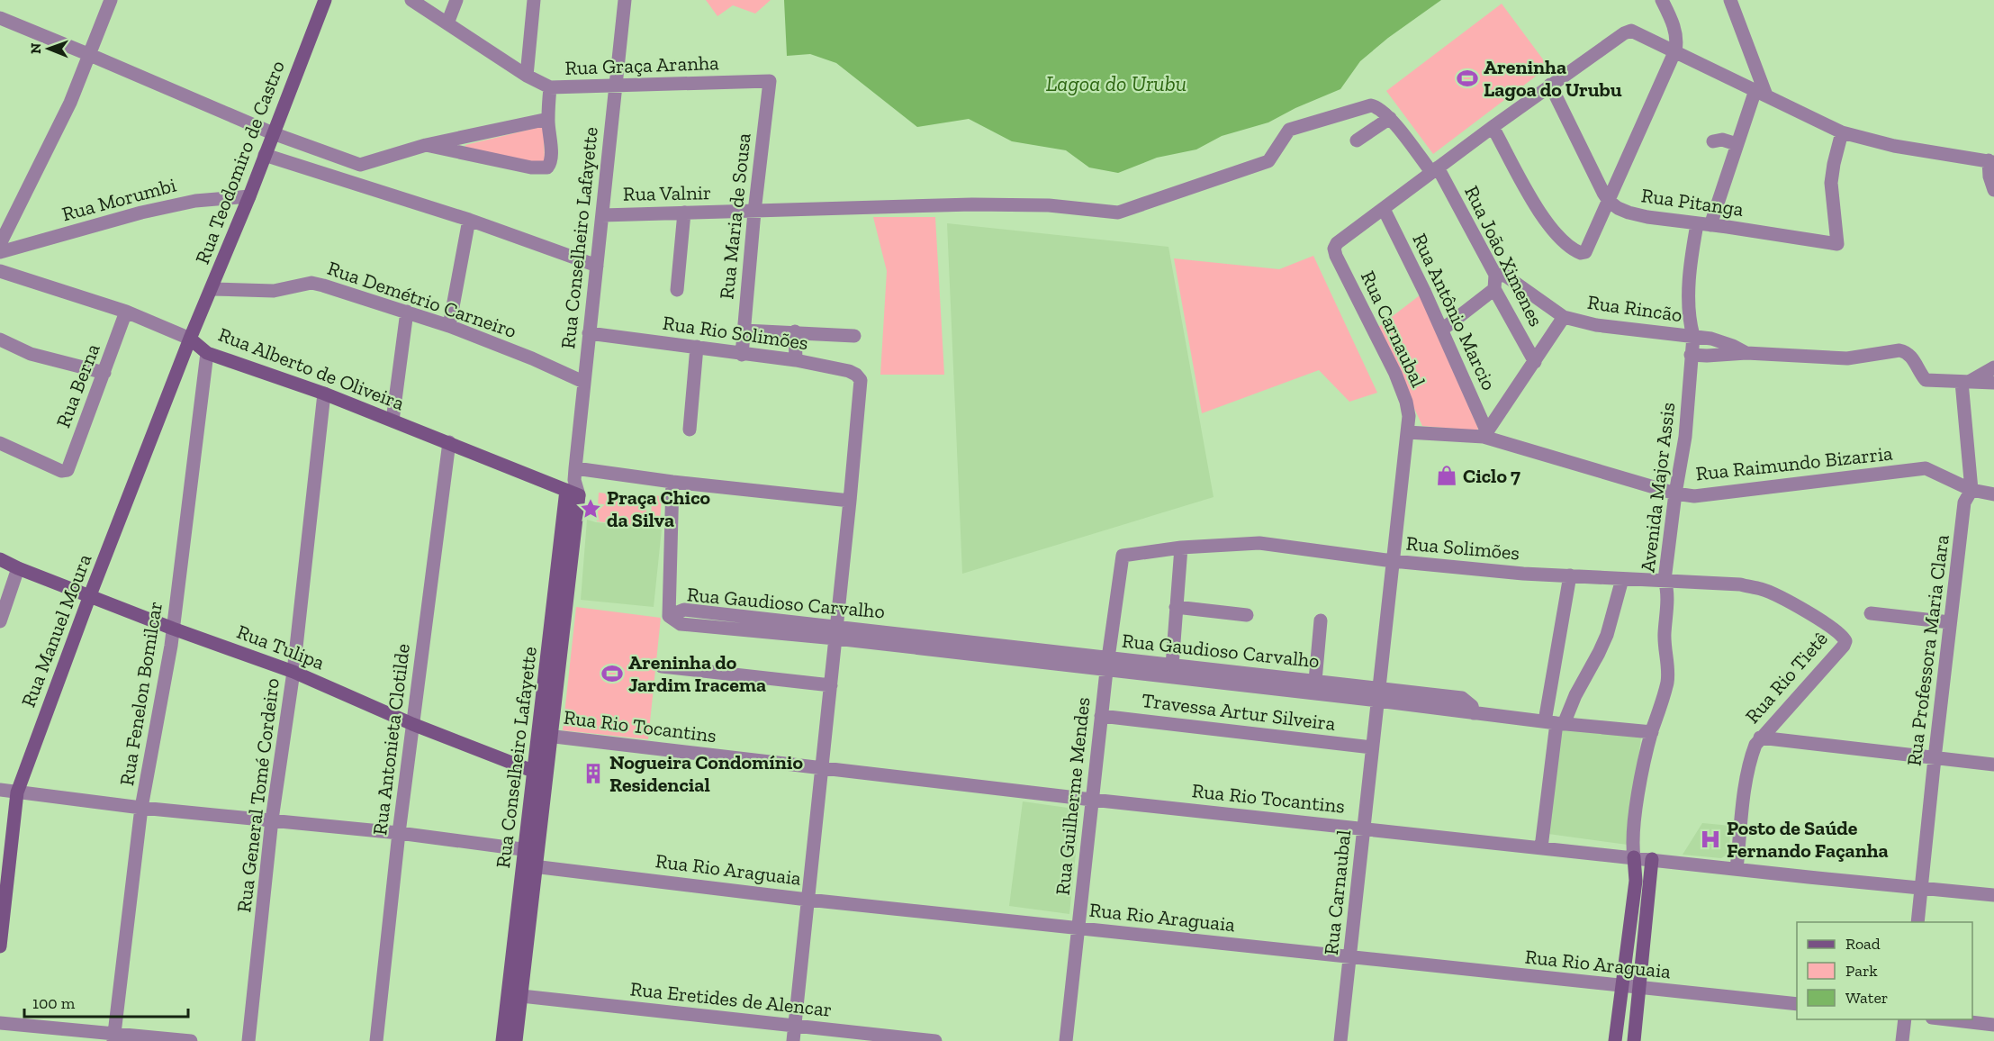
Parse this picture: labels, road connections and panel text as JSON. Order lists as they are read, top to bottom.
{
  "streets": {
    "street": [
      "Rua Graça Aranha",
      "Rua Teodomiro de Castro",
      "Rua Valnir",
      "Rua Morumbi",
      "Rua Pitanga",
      "Rua Maria de Sousa",
      "Rua Conselheiro Lafayette",
      "Rua João Ximenes",
      "Rua Demétrio Carneiro",
      "Rua Rincão",
      "Rua Antônio Marcio",
      "Rua Carnaubal",
      "Rua Rio Solimões",
      "Rua Alberto de Oliveira",
      "Rua Berna",
      "Rua Raimundo Bizarria",
      "Avenida Major Assis",
      "Rua Solimões",
      "Rua Gaudioso Carvalho",
      "Rua Manuel Moura",
      "Rua Tulipa",
      "Rua Professora Maria Clara",
      "Rua Rio Tietê",
      "Rua Fenelon Bomilcar",
      "Travessa Artur Silveira",
      "Rua Rio Tocantins",
      "Rua Antonieta Clotilde",
      "Rua General Tomé Cordeiro",
      "Rua Guilherme Mendes",
      "Rua Rio Araguaia",
      "Rua Eretides de Alencar"
    ]
  },
  "crossings": [
    ["Rua Graça Aranha", "Rua Maria de Sousa"],
    ["Rua Graça Aranha", "Rua Conselheiro Lafayette"],
    ["Rua Teodomiro de Castro", "Rua Morumbi"],
    ["Rua Teodomiro de Castro", "Rua Demétrio Carneiro"],
    ["Rua Teodomiro de Castro", "Rua Alberto de Oliveira"],
    ["Rua Teodomiro de Castro", "Rua Manuel Moura"],
    ["Rua Valnir", "Rua Maria de Sousa"],
    ["Rua Valnir", "Rua Conselheiro Lafayette"],
    ["Rua Valnir", "Rua João Ximenes"],
    ["Rua Pitanga", "Rua Carnaubal"],
    ["Rua Pitanga", "Avenida Major Assis"],
    ["Rua Maria de Sousa", "Rua Rio Solimões"],
    ["Rua Conselheiro Lafayette", "Rua Demétrio Carneiro"],
    ["Rua Conselheiro Lafayette", "Rua Rio Solimões"],
    ["Rua Conselheiro Lafayette", "Rua Alberto de Oliveira"],
    ["Rua Conselheiro Lafayette", "Rua Tulipa"],
    ["Rua Conselheiro Lafayette", "Rua Rio Tocantins"],
    ["Rua Conselheiro Lafayette", "Rua Rio Araguaia"],
    ["Rua Conselheiro Lafayette", "Rua Eretides de Alencar"],
    ["Rua João Ximenes", "Rua Rincão"],
    ["Rua João Ximenes", "Rua Carnaubal"],
    ["Rua Rincão", "Avenida Major Assis"],
    ["Rua Rincão", "Rua Professora Maria Clara"],
    ["Rua Antônio Marcio", "Rua Carnaubal"],
    ["Rua Antônio Marcio", "Rua Raimundo Bizarria"],
    ["Rua Carnaubal", "Rua Raimundo Bizarria"],
    ["Rua Carnaubal", "Avenida Major Assis"],
    ["Rua Carnaubal", "Rua Solimões"],
    ["Rua Carnaubal", "Rua Gaudioso Carvalho"],
    ["Rua Carnaubal", "Travessa Artur Silveira"],
    ["Rua Carnaubal", "Rua Rio Tocantins"],
    ["Rua Carnaubal", "Rua Rio Araguaia"],
    ["Rua Alberto de Oliveira", "Rua Berna"],
    ["Rua Alberto de Oliveira", "Rua Manuel Moura"],
    ["Rua Alberto de Oliveira", "Rua Fenelon Bomilcar"],
    ["Rua Alberto de Oliveira", "Rua Antonieta Clotilde"],
    ["Rua Alberto de Oliveira", "Rua General Tomé Cordeiro"],
    ["Rua Raimundo Bizarria", "Avenida Major Assis"],
    ["Rua Raimundo Bizarria", "Rua Professora Maria Clara"],
    ["Avenida Major Assis", "Rua Solimões"],
    ["Avenida Major Assis", "Rua Gaudioso Carvalho"],
    ["Avenida Major Assis", "Rua Rio Tocantins"],
    ["Avenida Major Assis", "Rua Rio Araguaia"],
    ["Rua Solimões", "Rua Rio Tietê"],
    ["Rua Solimões", "Rua Guilherme Mendes"],
    ["Rua Gaudioso Carvalho", "Rua Guilherme Mendes"],
    ["Rua Manuel Moura", "Rua Tulipa"],
    ["Rua Tulipa", "Rua Fenelon Bomilcar"],
    ["Rua Tulipa", "Rua Antonieta Clotilde"],
    ["Rua Tulipa", "Rua General Tomé Cordeiro"],
    ["Rua Professora Maria Clara", "Rua Rio Tocantins"],
    ["Rua Rio Tietê", "Rua Rio Tocantins"],
    ["Travessa Artur Silveira", "Rua Guilherme Mendes"],
    ["Rua Rio Tocantins", "Rua Guilherme Mendes"],
    ["Rua Guilherme Mendes", "Rua Rio Araguaia"]
  ],
  "water": ["Lagoa do Urubu"],
  "places": {
    "sports": ["Areninha Lagoa do Urubu", "Areninha do Jardim Iracema"],
    "shop": ["Ciclo 7"],
    "place": ["Praça Chico da Silva"],
    "building": ["Nogueira Condomínio Residencial"],
    "hospital": ["Posto de Saúde Fernando Façanha"]
  },
  "legend": ["Road", "Park", "Water"],
  "scale_bar": "100 m",
  "north": "left"
}
